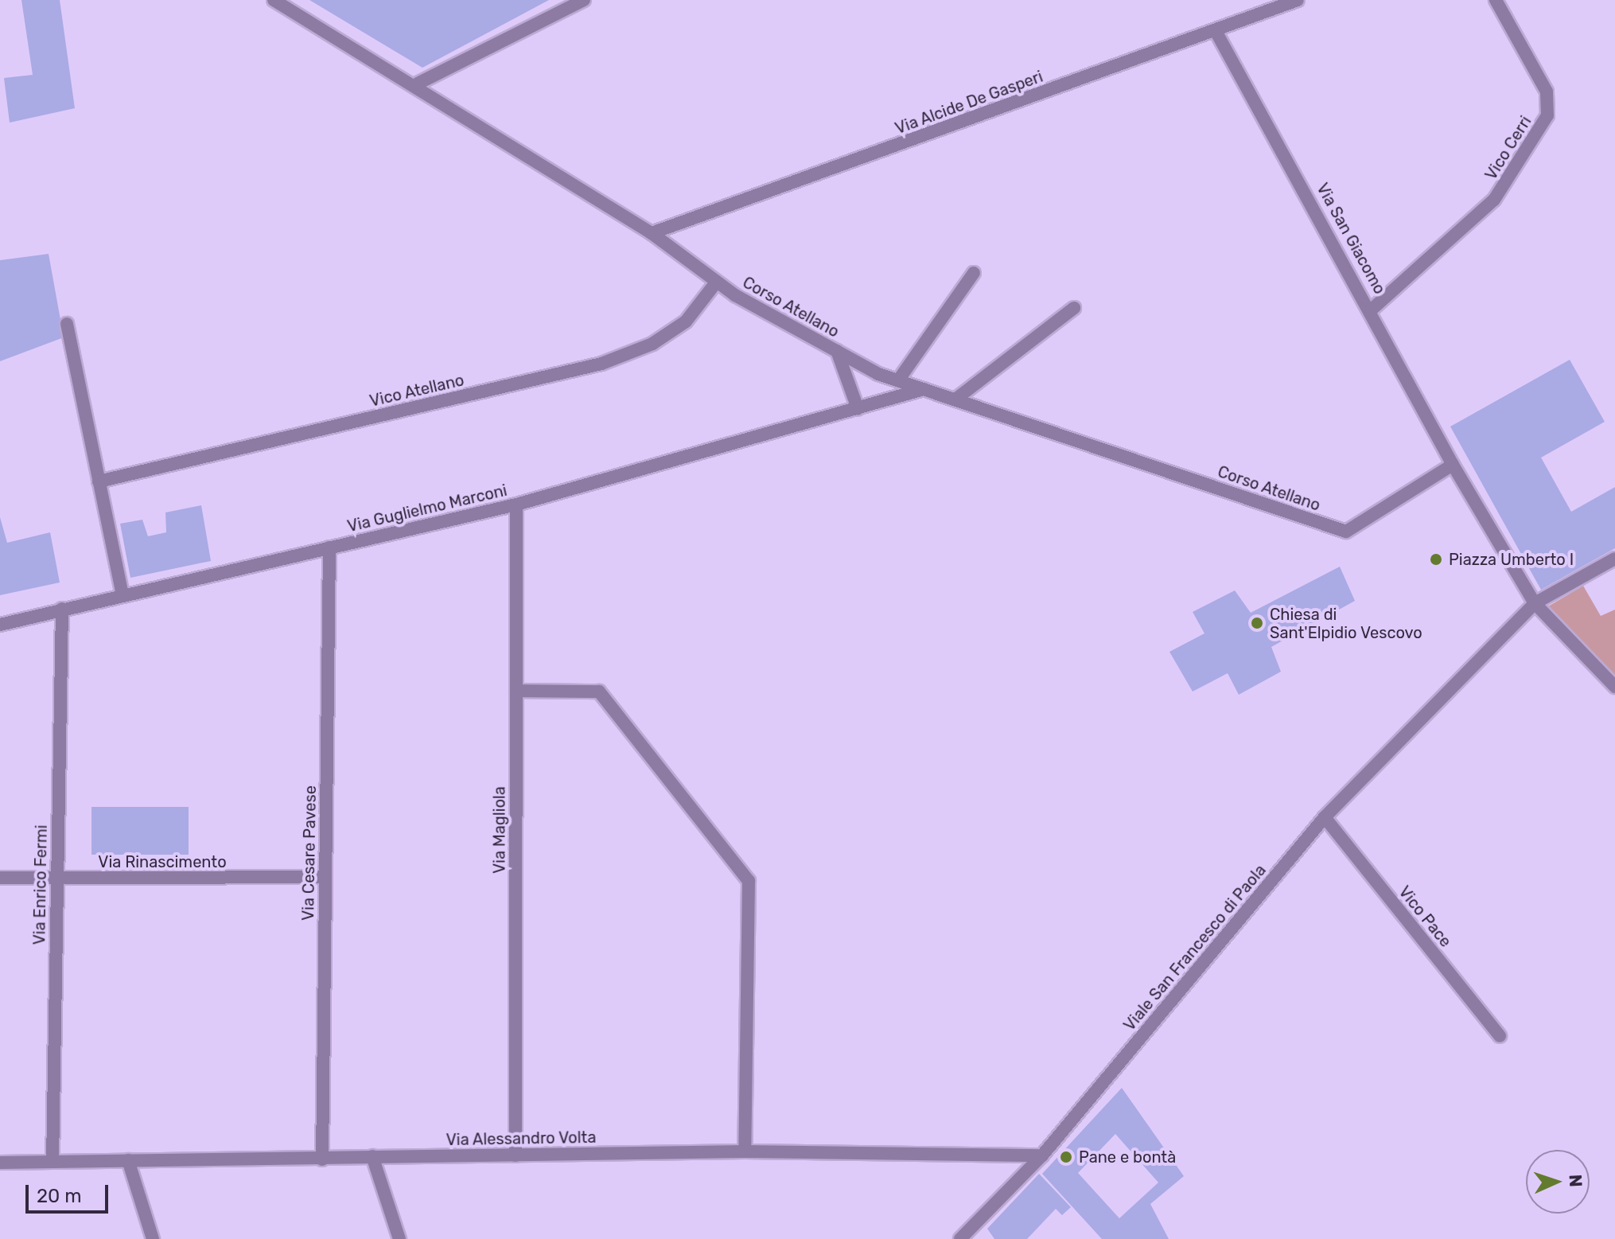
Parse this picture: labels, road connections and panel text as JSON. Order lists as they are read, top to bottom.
{
  "streets": {
    "street": [
      "Via Alcide De Gasperi",
      "Vico Cerri",
      "Via San Giacomo",
      "Corso Atellano",
      "Vico Atellano",
      "Via Guglielmo Marconi",
      "Via Magliola",
      "Via Cesare Pavese",
      "Via Rinascimento",
      "Via Enrico Fermi",
      "Vico Pace",
      "Viale San Francesco di Paola",
      "Via Alessandro Volta"
    ]
  },
  "crossings": [
    ["Via Alcide De Gasperi", "Via San Giacomo"],
    ["Via Alcide De Gasperi", "Corso Atellano"],
    ["Vico Cerri", "Via San Giacomo"],
    ["Via San Giacomo", "Corso Atellano"],
    ["Corso Atellano", "Vico Atellano"],
    ["Corso Atellano", "Via Guglielmo Marconi"],
    ["Via Guglielmo Marconi", "Via Magliola"],
    ["Via Guglielmo Marconi", "Via Cesare Pavese"],
    ["Via Guglielmo Marconi", "Via Enrico Fermi"],
    ["Via Magliola", "Via Alessandro Volta"],
    ["Via Cesare Pavese", "Via Rinascimento"],
    ["Via Cesare Pavese", "Via Alessandro Volta"],
    ["Via Rinascimento", "Via Enrico Fermi"],
    ["Via Enrico Fermi", "Via Alessandro Volta"],
    ["Vico Pace", "Viale San Francesco di Paola"],
    ["Viale San Francesco di Paola", "Via Alessandro Volta"]
  ],
  "places": ["Piazza Umberto I", "Chiesa di Sant'Elpidio Vescovo", "Pane e bontà"],
  "scale_bar": "20 m",
  "north": "right"
}
